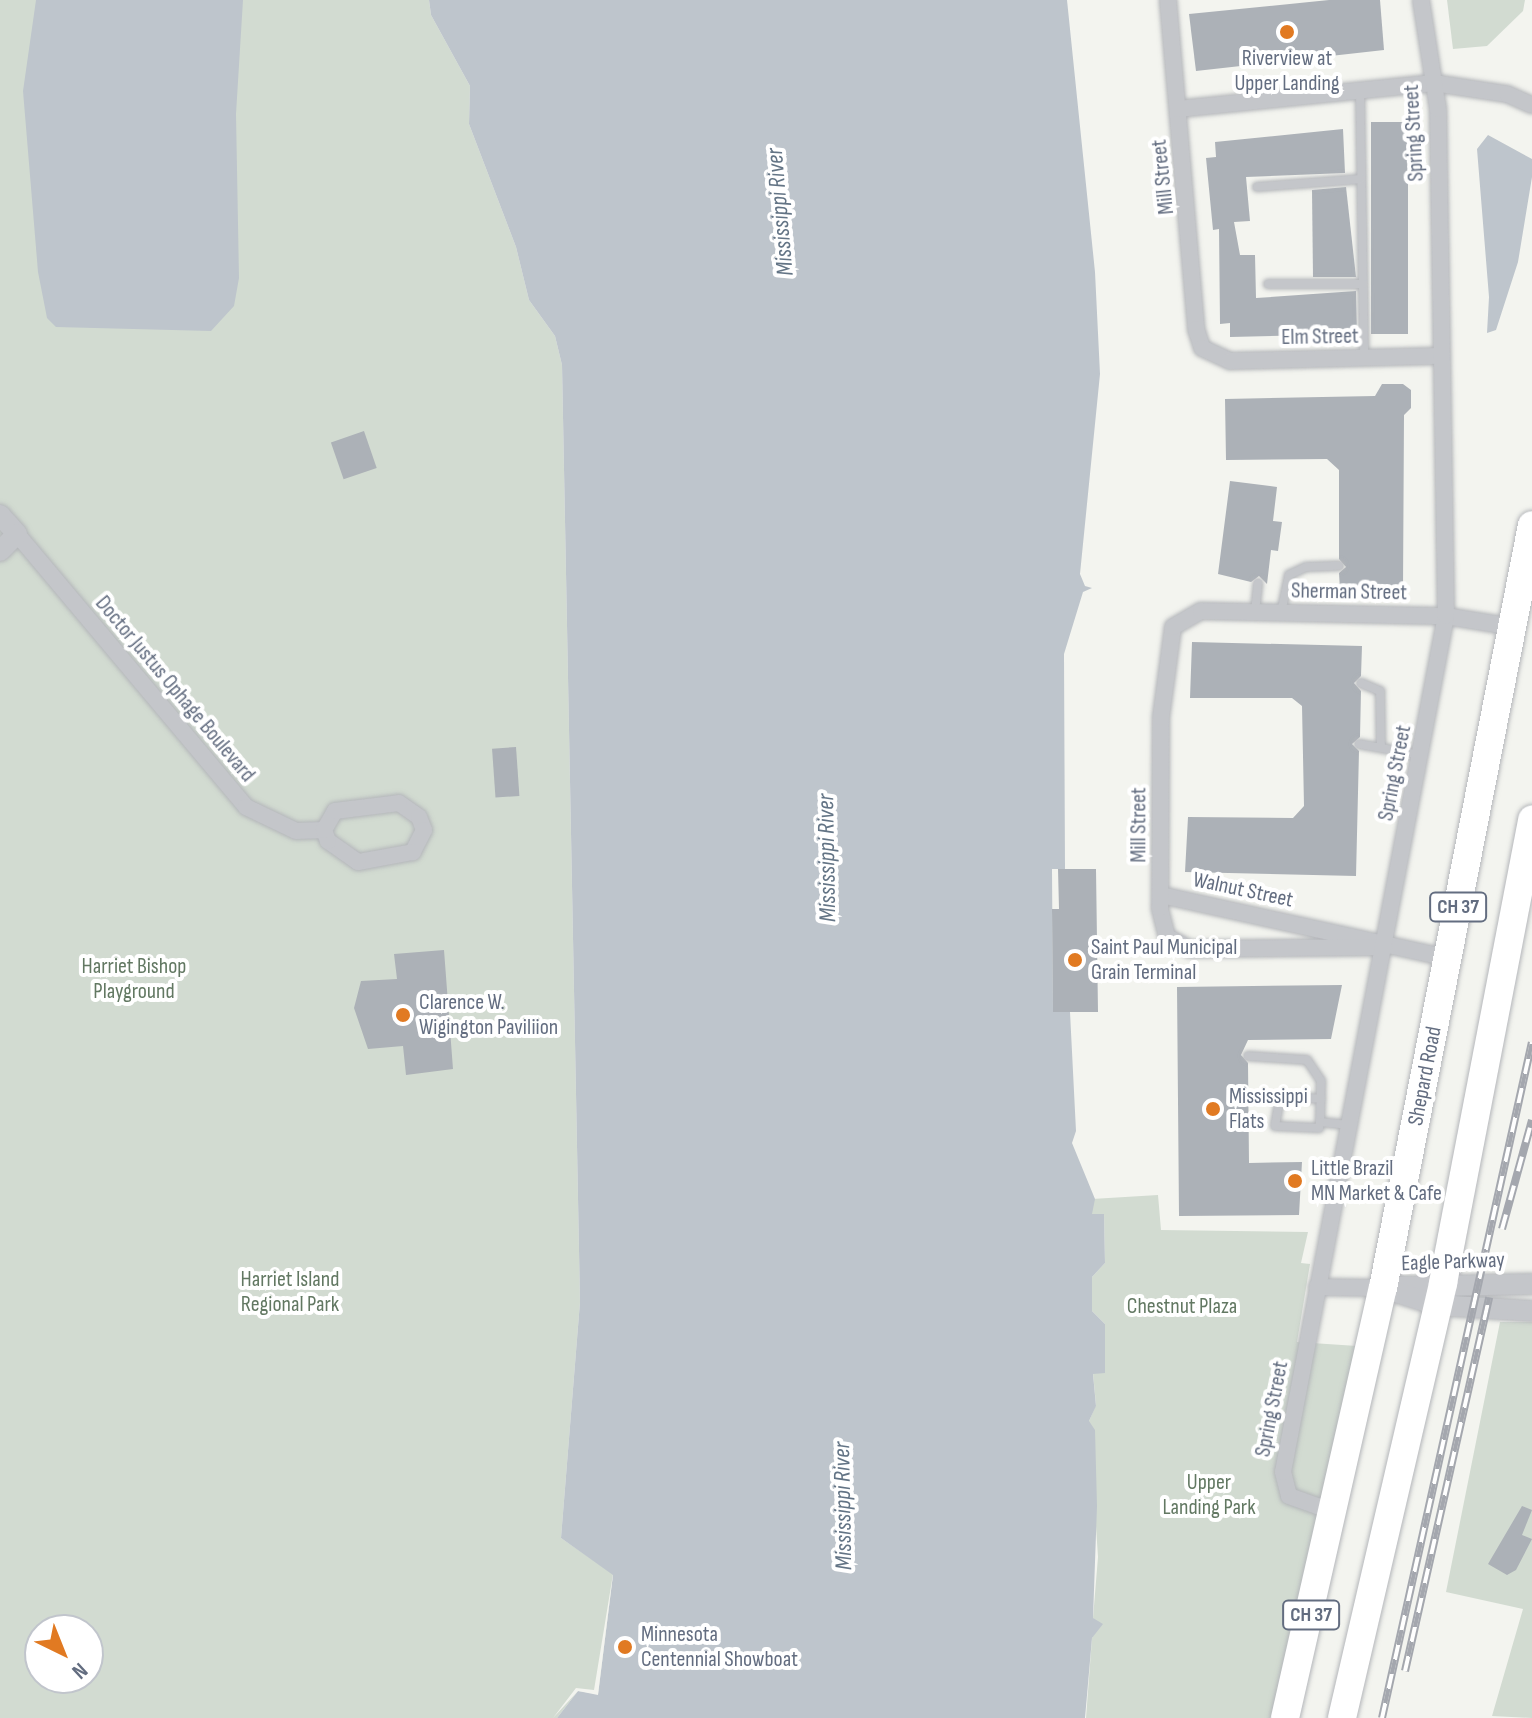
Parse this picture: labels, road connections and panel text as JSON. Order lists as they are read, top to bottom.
{
  "streets": {
    "highway": ["CH 37", "Shepard Road"],
    "street": [
      "Spring Street",
      "Mill Street",
      "Elm Street",
      "Sherman Street",
      "Doctor Justus Ophage Boulevard",
      "Walnut Street",
      "Eagle Parkway"
    ]
  },
  "crossings": [
    ["Spring Street", "Elm Street"],
    ["Spring Street", "Sherman Street"],
    ["Spring Street", "Walnut Street"],
    ["Spring Street", "Shepard Road"],
    ["Mill Street", "Elm Street"],
    ["Mill Street", "Sherman Street"],
    ["Mill Street", "Walnut Street"],
    ["Sherman Street", "Shepard Road"],
    ["Walnut Street", "Shepard Road"],
    ["CH 37", "Eagle Parkway"],
    ["Shepard Road", "Eagle Parkway"]
  ],
  "water": ["Mississippi River"],
  "parks": [
    "Harriet Bishop Playground",
    "Harriet Island Regional Park",
    "Chestnut Plaza",
    "Upper Landing Park"
  ],
  "places": [
    "Riverview at Upper Landing",
    "Saint Paul Municipal Grain Terminal",
    "Clarence W. Wigington Paviliion",
    "Mississippi Flats",
    "Little Brazil MN Market & Cafe",
    "Minnesota Centennial Showboat"
  ],
  "north": "bottom right"
}
